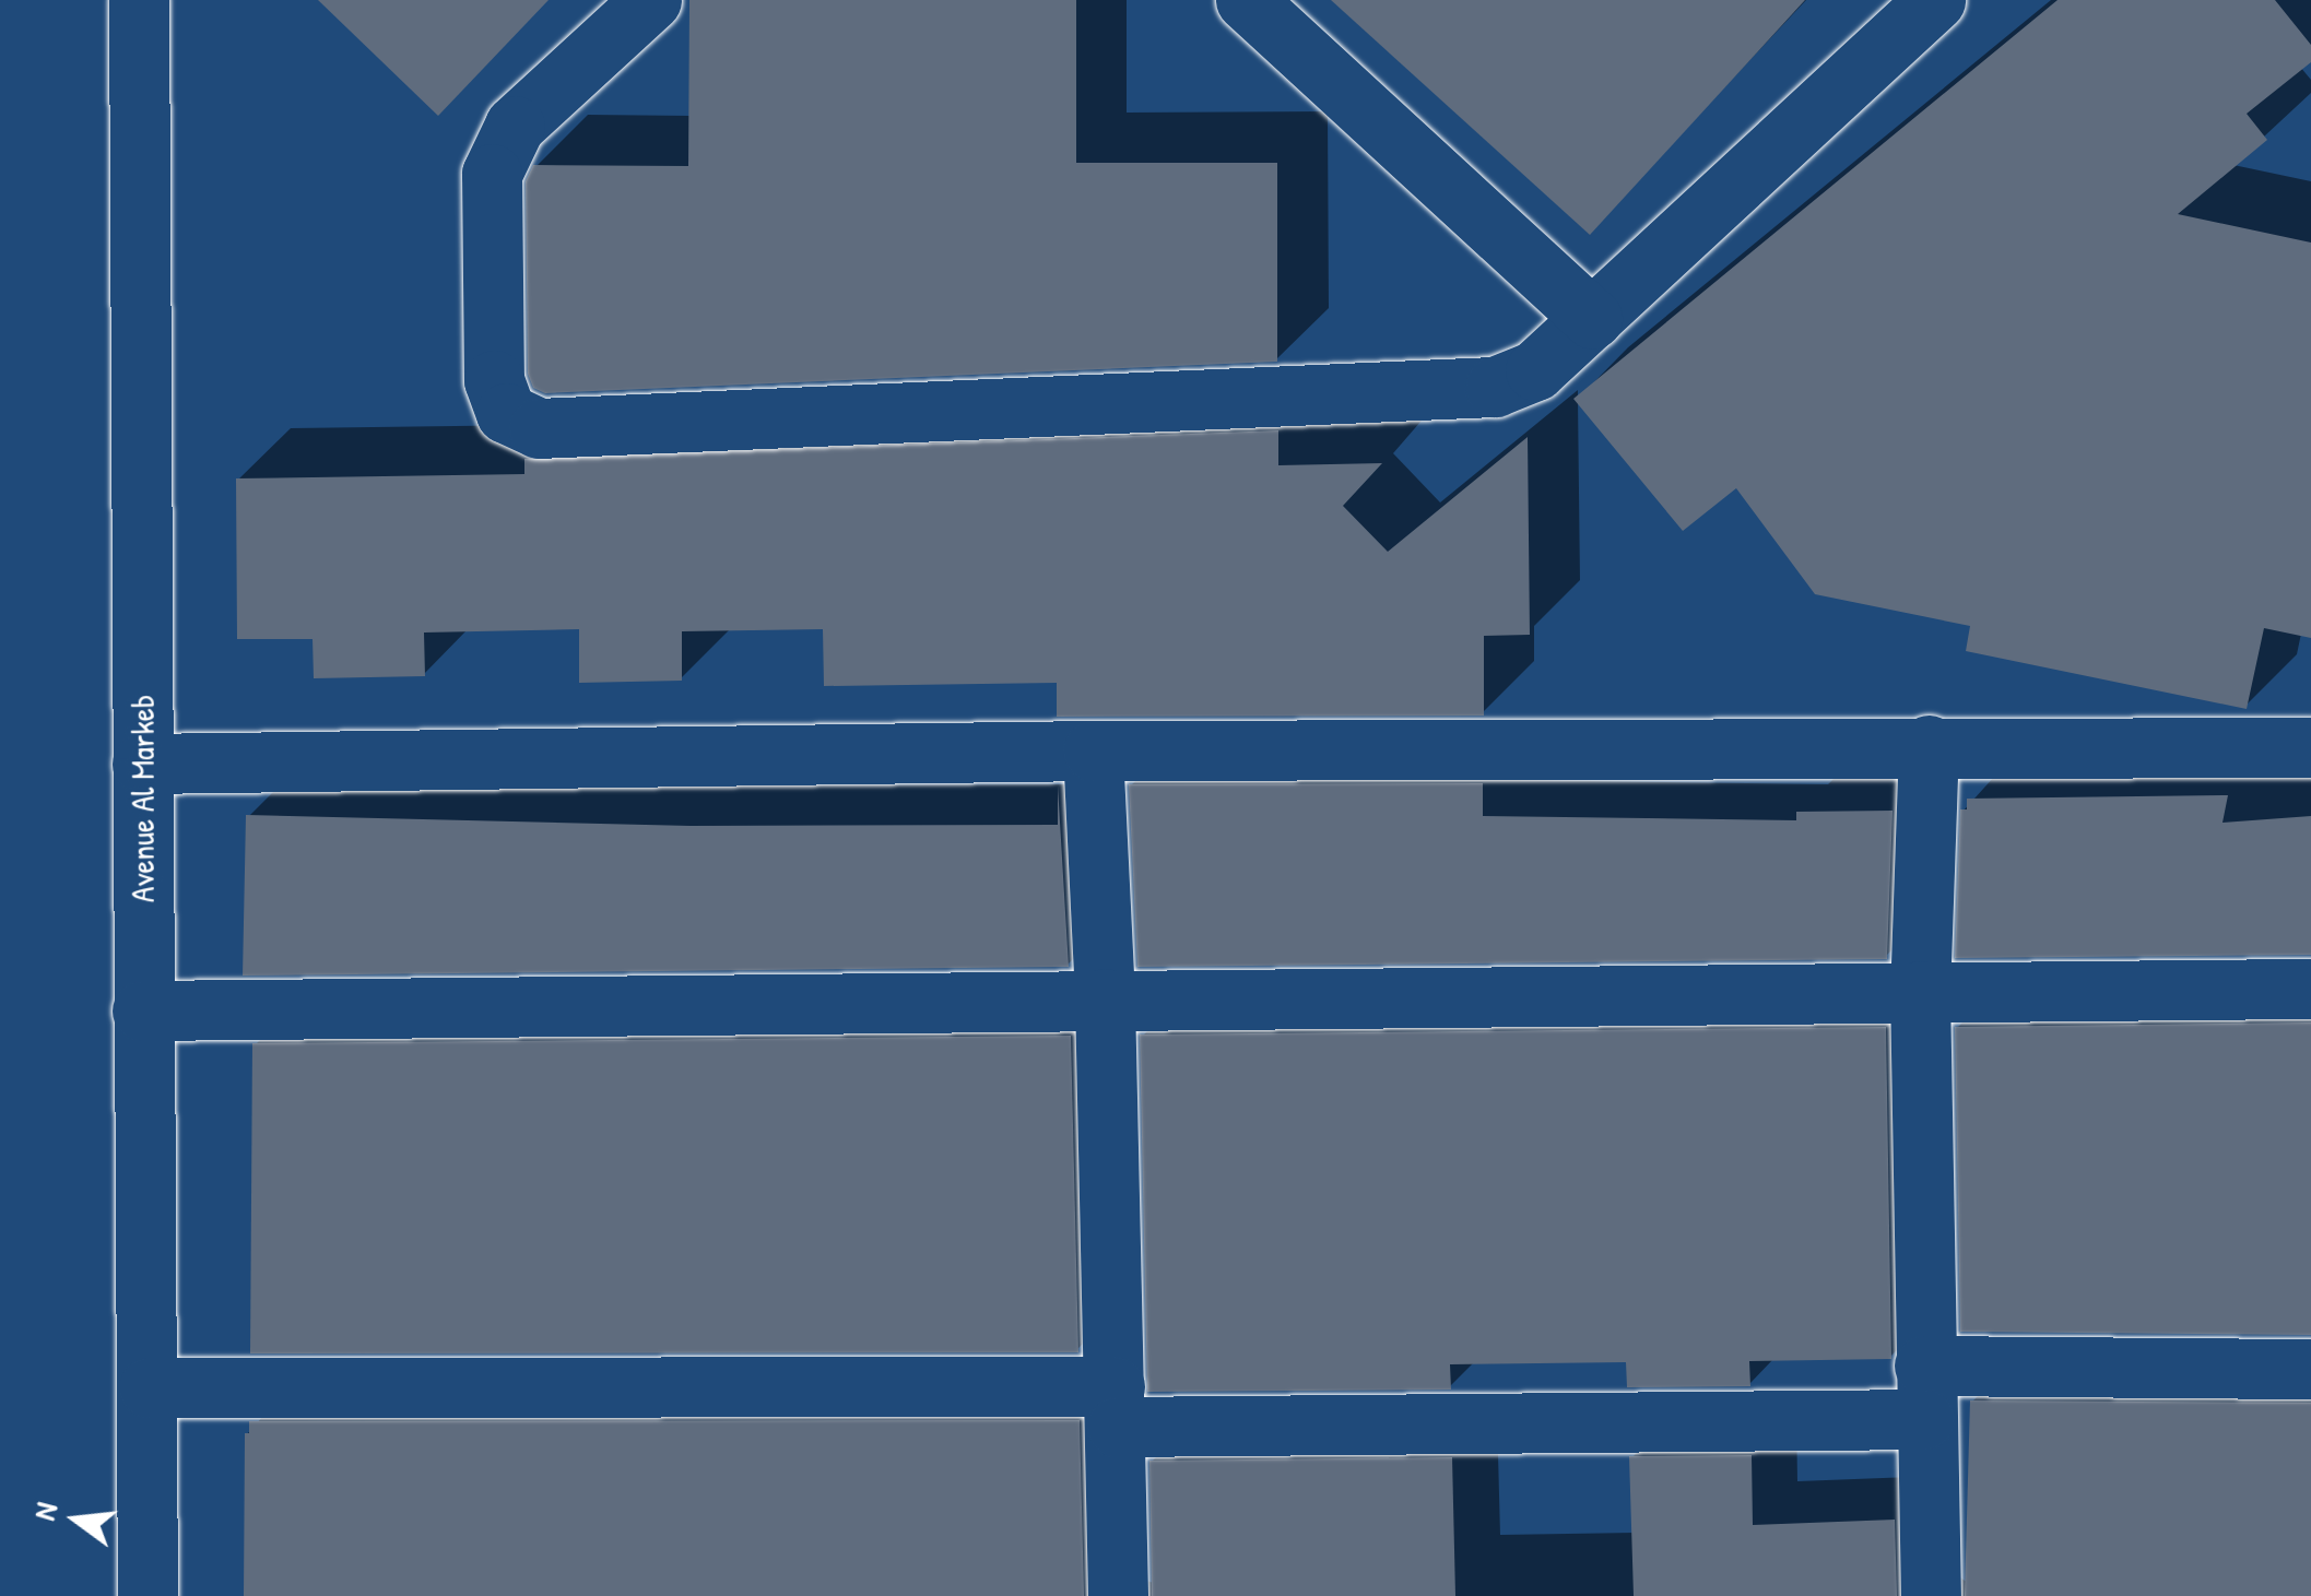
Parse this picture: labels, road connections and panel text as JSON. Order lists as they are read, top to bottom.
{
  "streets": {
    "street": ["Avenue Al Markeb"]
  },
  "north": "left"
}
